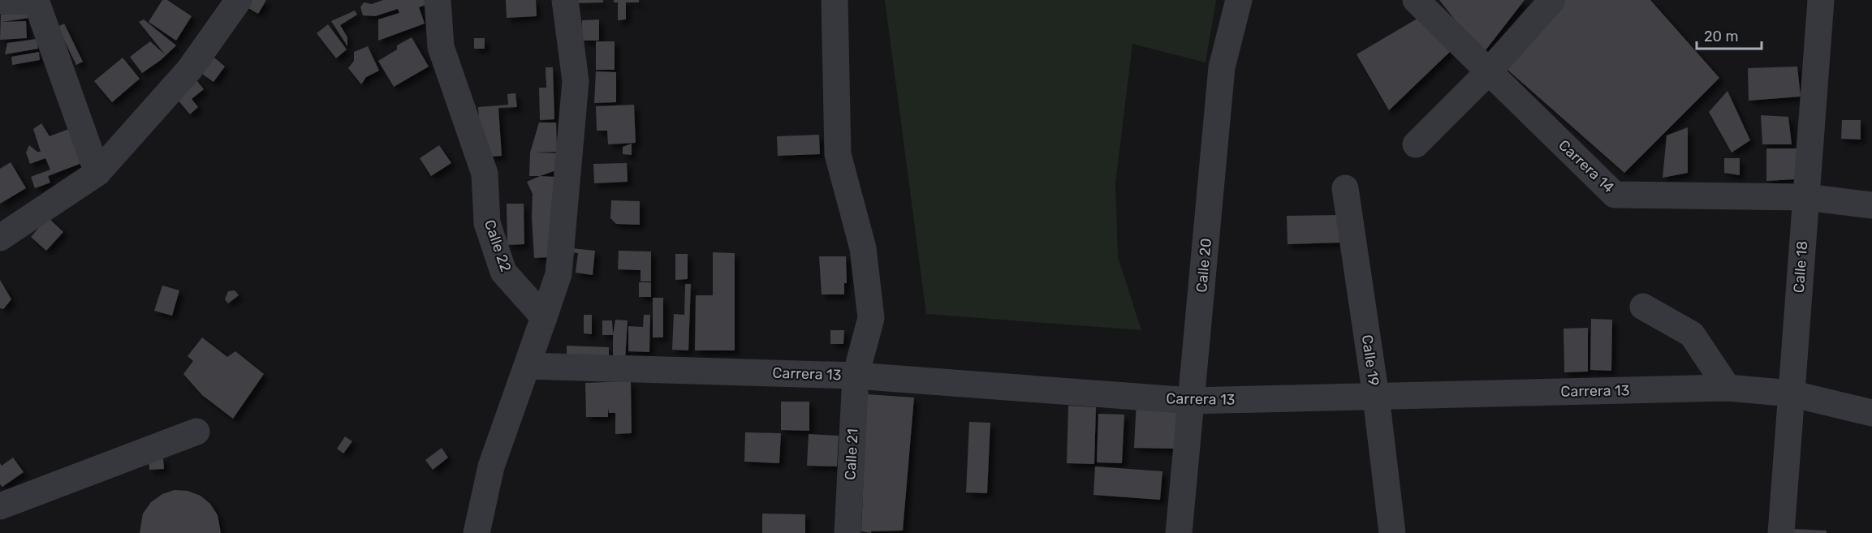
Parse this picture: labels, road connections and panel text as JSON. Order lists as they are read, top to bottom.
{
  "streets": {
    "street": [
      "Carrera 14",
      "Calle 22",
      "Calle 20",
      "Calle 18",
      "Calle 19",
      "Carrera 13",
      "Calle 21"
    ]
  },
  "crossings": [
    ["Carrera 14", "Calle 18"],
    ["Calle 20", "Carrera 13"],
    ["Calle 18", "Carrera 13"],
    ["Calle 19", "Carrera 13"],
    ["Carrera 13", "Calle 21"]
  ],
  "scale_bar": "20 m"
}
